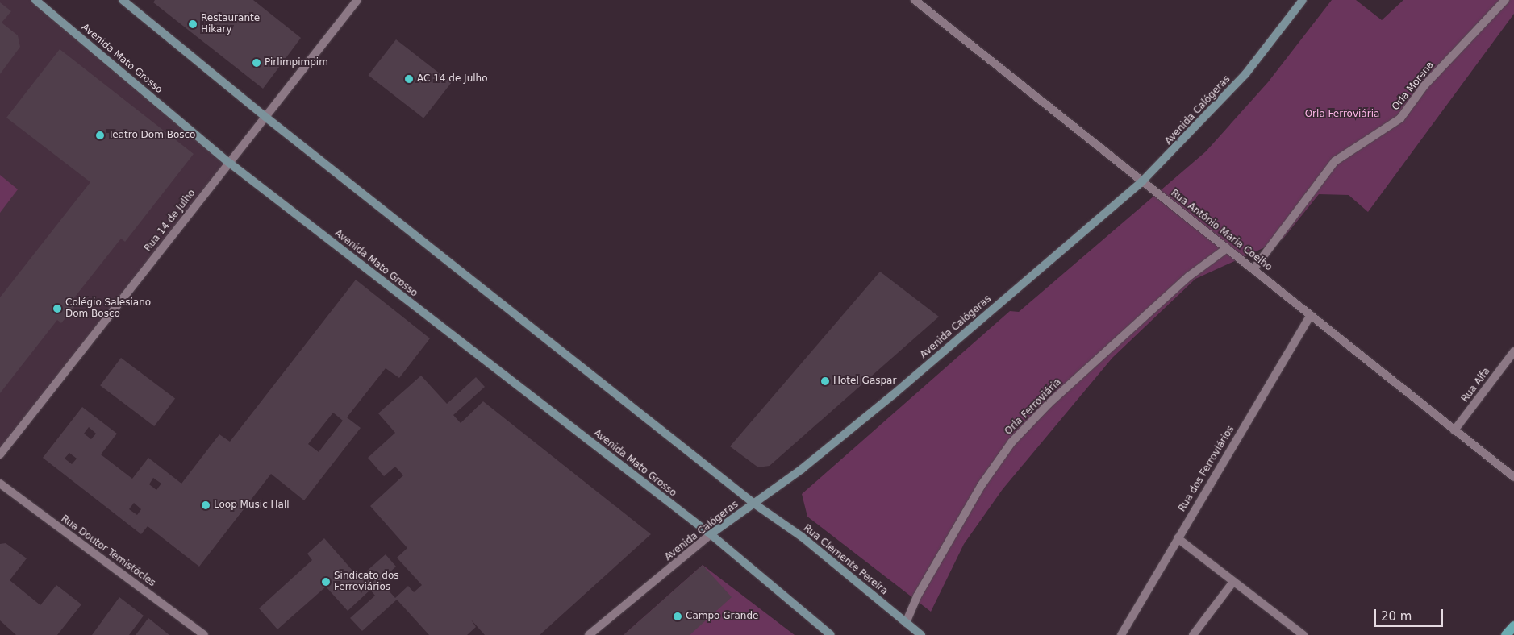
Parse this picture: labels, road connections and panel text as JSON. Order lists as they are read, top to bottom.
{
  "streets": {
    "main road": ["Avenida Mato Grosso", "Avenida Calógeras", "Rua Clemente Pereira"],
    "street": [
      "Orla Morena",
      "Rua 14 de Julho",
      "Rua Antônio Maria Coelho",
      "Rua Alfa",
      "Orla Ferroviária",
      "Rua dos Ferroviários",
      "Rua Doutor Temistócles"
    ]
  },
  "crossings": [
    ["Avenida Mato Grosso", "Avenida Calógeras"],
    ["Avenida Mato Grosso", "Rua 14 de Julho"],
    ["Orla Morena", "Rua Antônio Maria Coelho"],
    ["Avenida Calógeras", "Rua Antônio Maria Coelho"],
    ["Avenida Calógeras", "Rua Clemente Pereira"],
    ["Rua Antônio Maria Coelho", "Rua Alfa"],
    ["Rua Antônio Maria Coelho", "Orla Ferroviária"],
    ["Rua Antônio Maria Coelho", "Rua dos Ferroviários"],
    ["Orla Ferroviária", "Rua Clemente Pereira"]
  ],
  "parks": ["Orla Ferroviária"],
  "places": [
    "Restaurante Hikary",
    "Pirlimpimpim",
    "AC 14 de Julho",
    "Teatro Dom Bosco",
    "Colégio Salesiano Dom Bosco",
    "Hotel Gaspar",
    "Loop Music Hall",
    "Sindicato dos Ferroviários",
    "Campo Grande"
  ],
  "scale_bar": "20 m"
}
